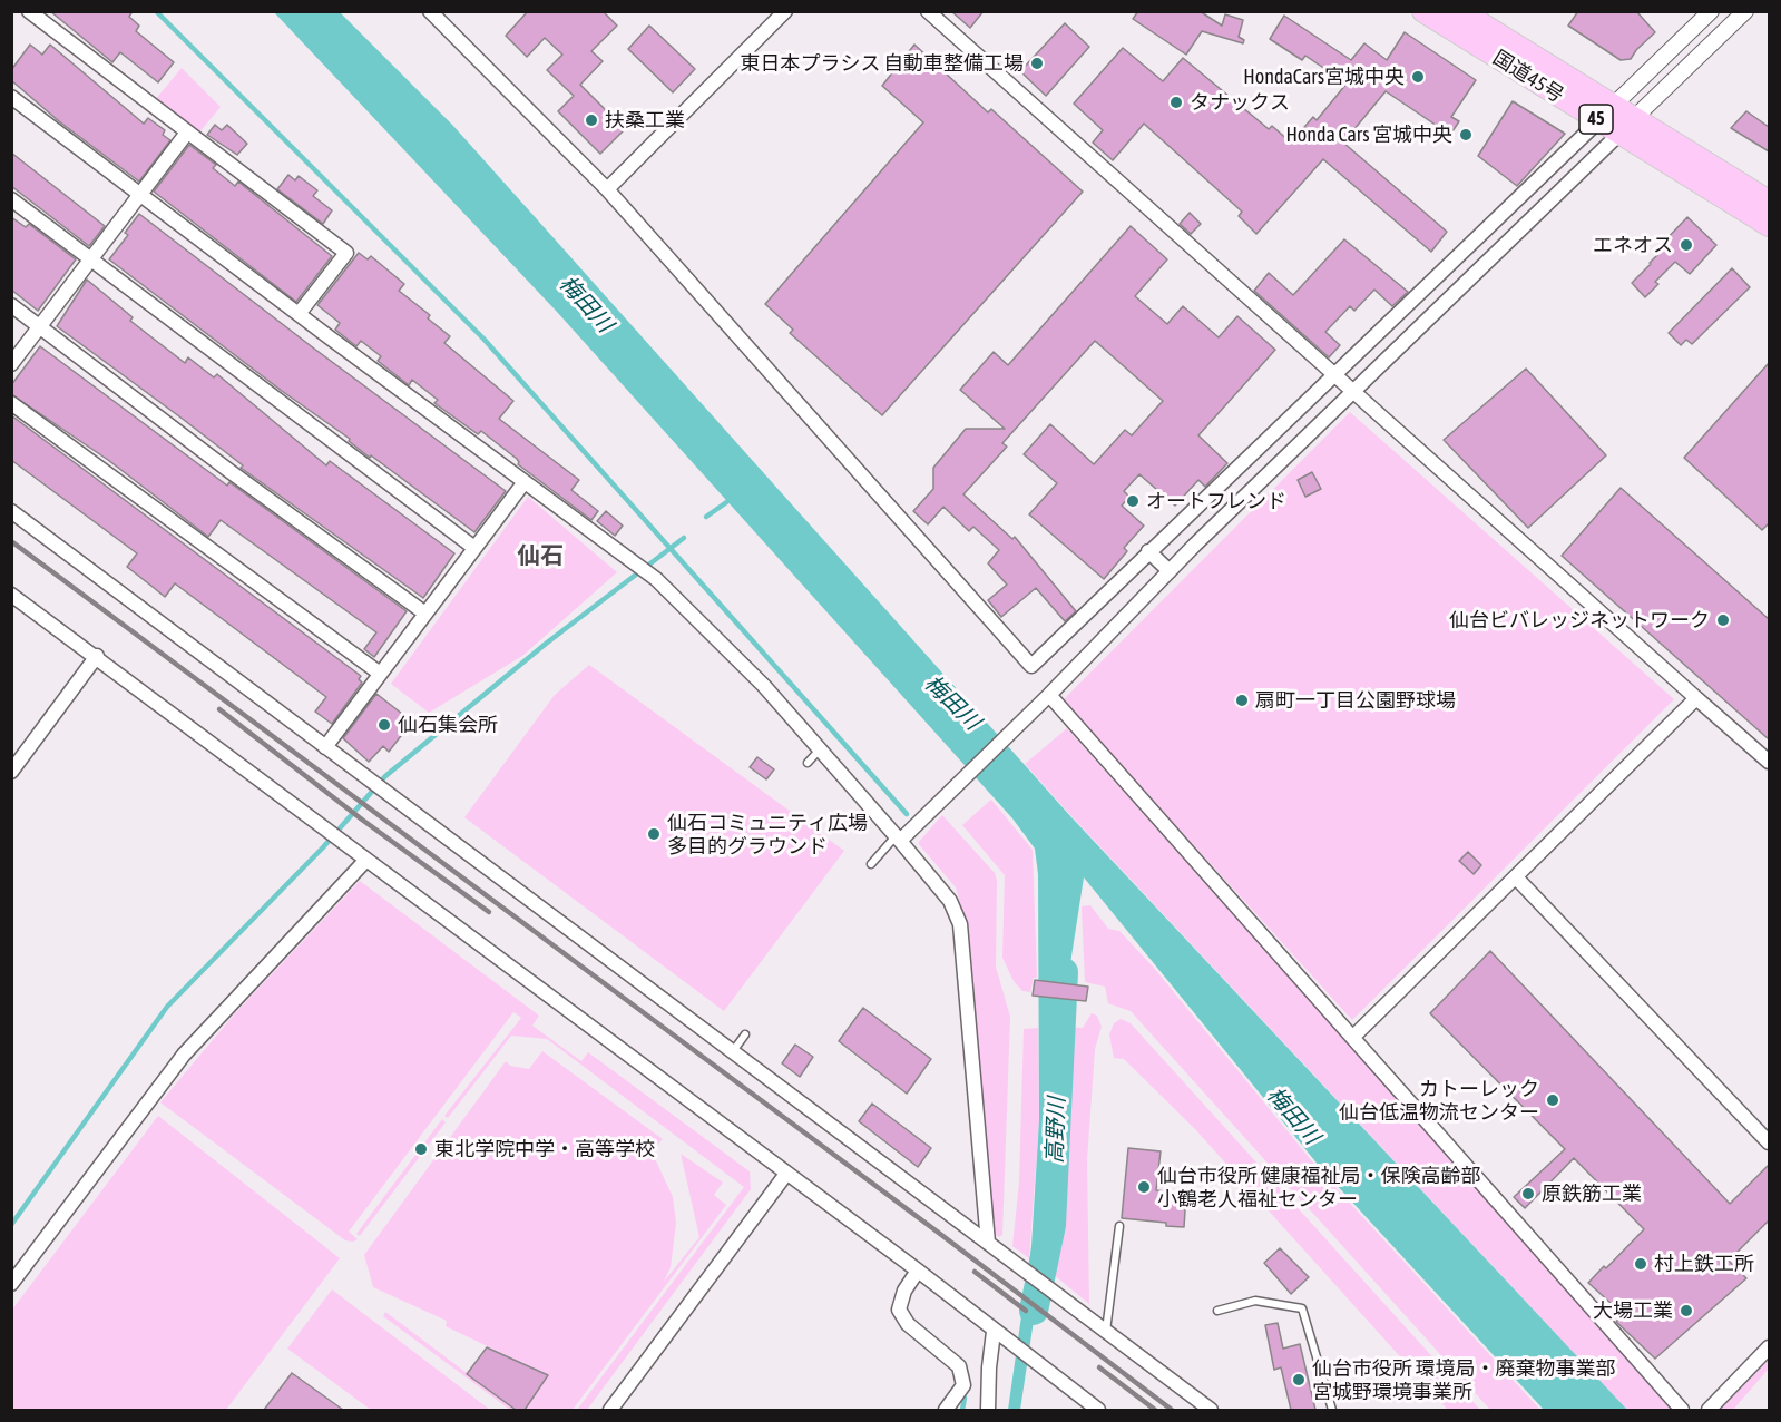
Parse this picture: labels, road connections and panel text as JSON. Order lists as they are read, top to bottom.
{
  "streets": {
    "highway": ["国道45号", "45"]
  },
  "districts": ["仙石"],
  "water": ["梅田川", "高野川"],
  "places": [
    "東日本プラシス 自動車整備工場",
    "HondaCars宮城中央",
    "タナックス",
    "扶桑工業",
    "Honda Cars 宮城中央",
    "エネオス",
    "オートフレンド",
    "仙台ビバレッジネットワーク",
    "扇町一丁目公園野球場",
    "仙石集会所",
    "仙石コミュニティ広場 多目的グラウンド",
    "カトーレック 仙台低温物流センター",
    "東北学院中学・高等学校",
    "仙台市役所 健康福祉局・保険高齢部 小鶴老人福祉センター",
    "原鉄筋工業",
    "村上鉄工所",
    "大場工業",
    "仙台市役所 環境局・廃棄物事業部 宮城野環境事業所"
  ]
}
